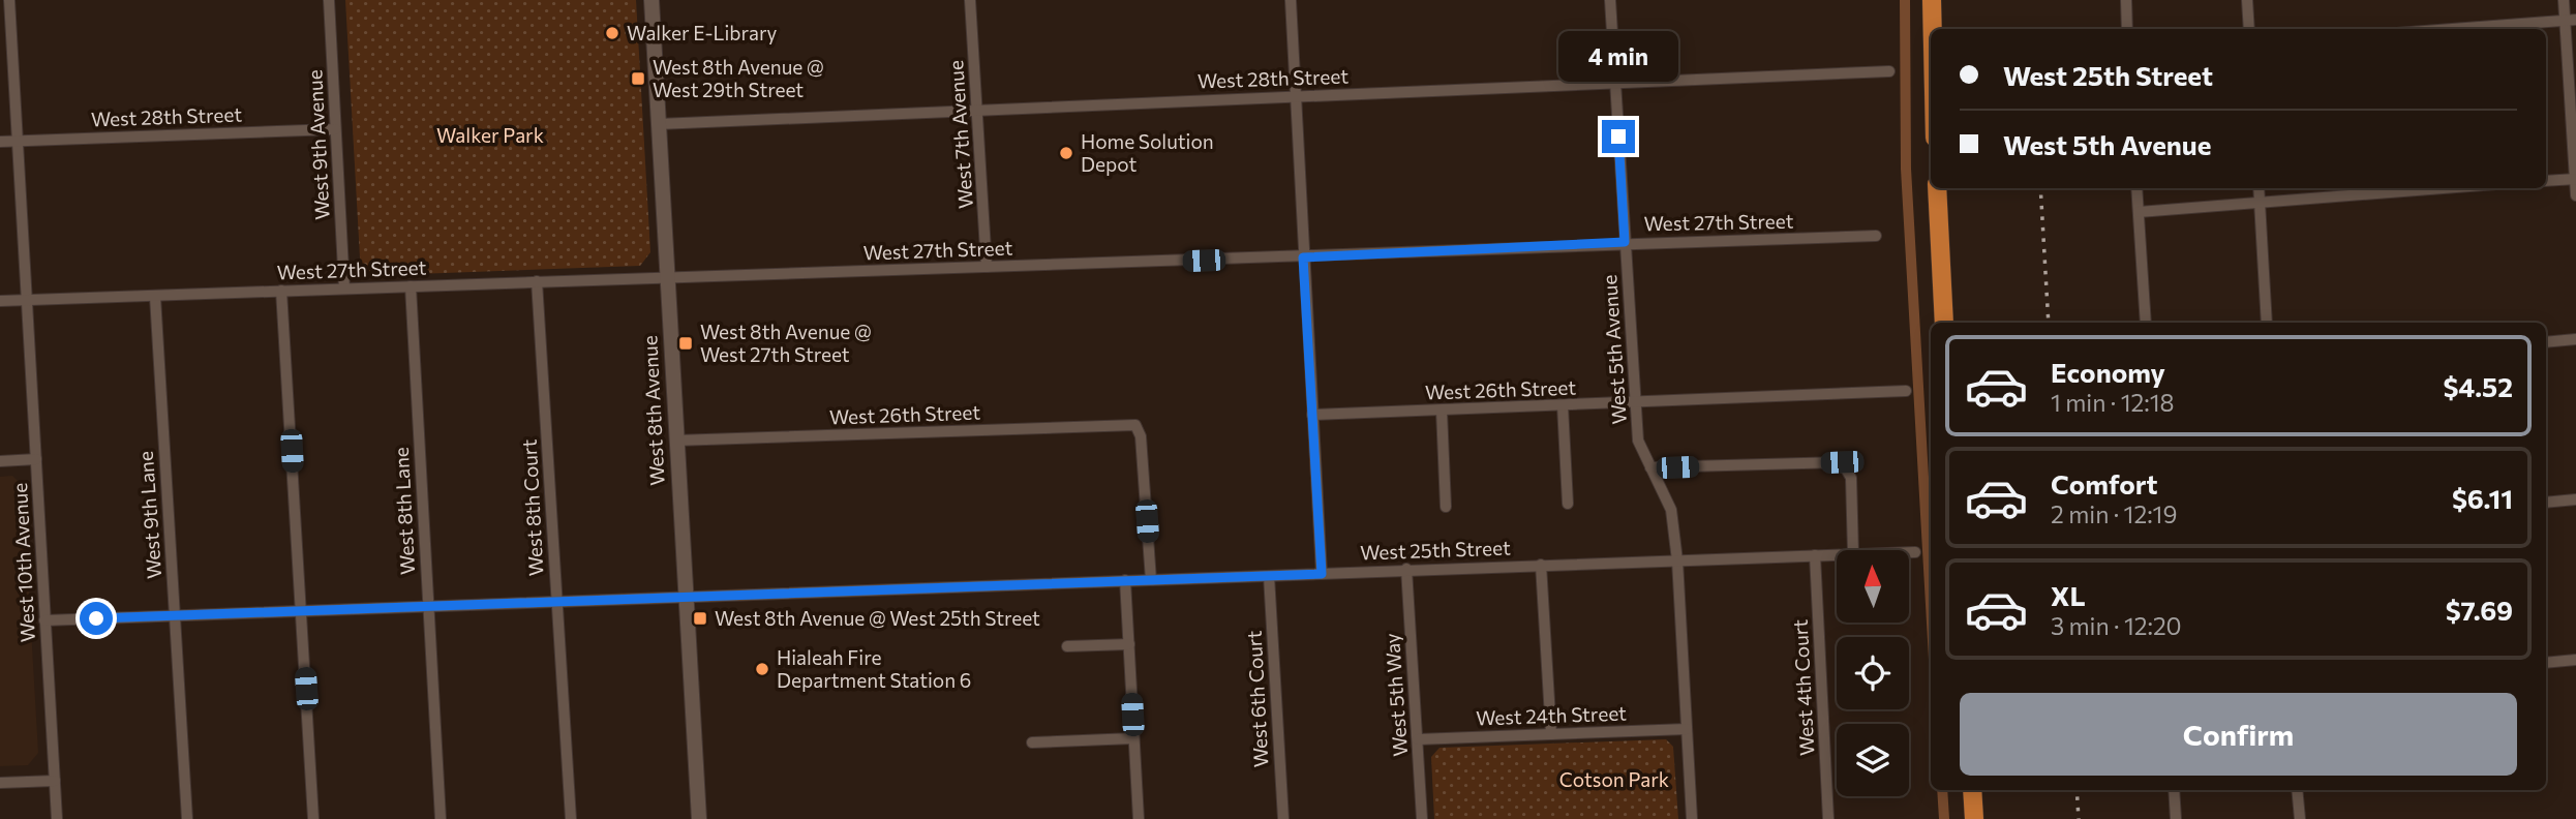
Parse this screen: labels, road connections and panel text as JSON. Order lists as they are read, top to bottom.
{
  "streets": {
    "street": [
      "West 28th Street",
      "West 7th Avenue",
      "West 9th Avenue",
      "West 27th Street",
      "West 5th Avenue",
      "West 26th Street",
      "West 8th Avenue",
      "West 8th Court",
      "West 8th Lane",
      "West 9th Lane",
      "West 25th Street",
      "West 10th Avenue",
      "West 4th Court",
      "West 5th Way",
      "West 6th Court",
      "West 24th Street"
    ]
  },
  "crossings": [
    ["West 28th Street", "West 7th Avenue"],
    ["West 28th Street", "West 9th Avenue"],
    ["West 28th Street", "West 5th Avenue"],
    ["West 28th Street", "West 8th Avenue"],
    ["West 28th Street", "West 10th Avenue"],
    ["West 7th Avenue", "West 27th Street"],
    ["West 9th Avenue", "West 27th Street"],
    ["West 27th Street", "West 5th Avenue"],
    ["West 27th Street", "West 8th Avenue"],
    ["West 27th Street", "West 8th Court"],
    ["West 27th Street", "West 8th Lane"],
    ["West 27th Street", "West 9th Lane"],
    ["West 27th Street", "West 10th Avenue"],
    ["West 5th Avenue", "West 26th Street"],
    ["West 5th Avenue", "West 25th Street"],
    ["West 5th Avenue", "West 24th Street"],
    ["West 26th Street", "West 8th Avenue"],
    ["West 26th Street", "West 25th Street"],
    ["West 8th Avenue", "West 25th Street"],
    ["West 8th Court", "West 25th Street"],
    ["West 8th Lane", "West 25th Street"],
    ["West 9th Lane", "West 25th Street"],
    ["West 25th Street", "West 10th Avenue"],
    ["West 25th Street", "West 4th Court"],
    ["West 25th Street", "West 5th Way"],
    ["West 25th Street", "West 6th Court"],
    ["West 5th Way", "West 24th Street"]
  ],
  "parks": ["Walker Park", "Cotson Park"],
  "places": {
    "other": ["Walker E-Library", "Home Solution Depot", "Hialeah Fire Department Station 6"],
    "transit": ["West 8th Avenue @ West 29th Street", "West 8th Avenue @ West 27th Street", "West 8th Avenue @ West 25th Street"]
  },
  "north": "top",
  "page": {
    "banner": ["West 25th Street", "West 5th Avenue"],
    "bubble": "4 min",
    "list": [
      {
        "name": "Economy",
        "note": "1 min · 12:18",
        "value": "$4.52"
      },
      {
        "name": "Comfort",
        "note": "2 min · 12:19",
        "value": "$6.11"
      },
      {
        "name": "XL",
        "note": "3 min · 12:20",
        "value": "$7.69"
      }
    ],
    "buttons": "Confirm"
  }
}
